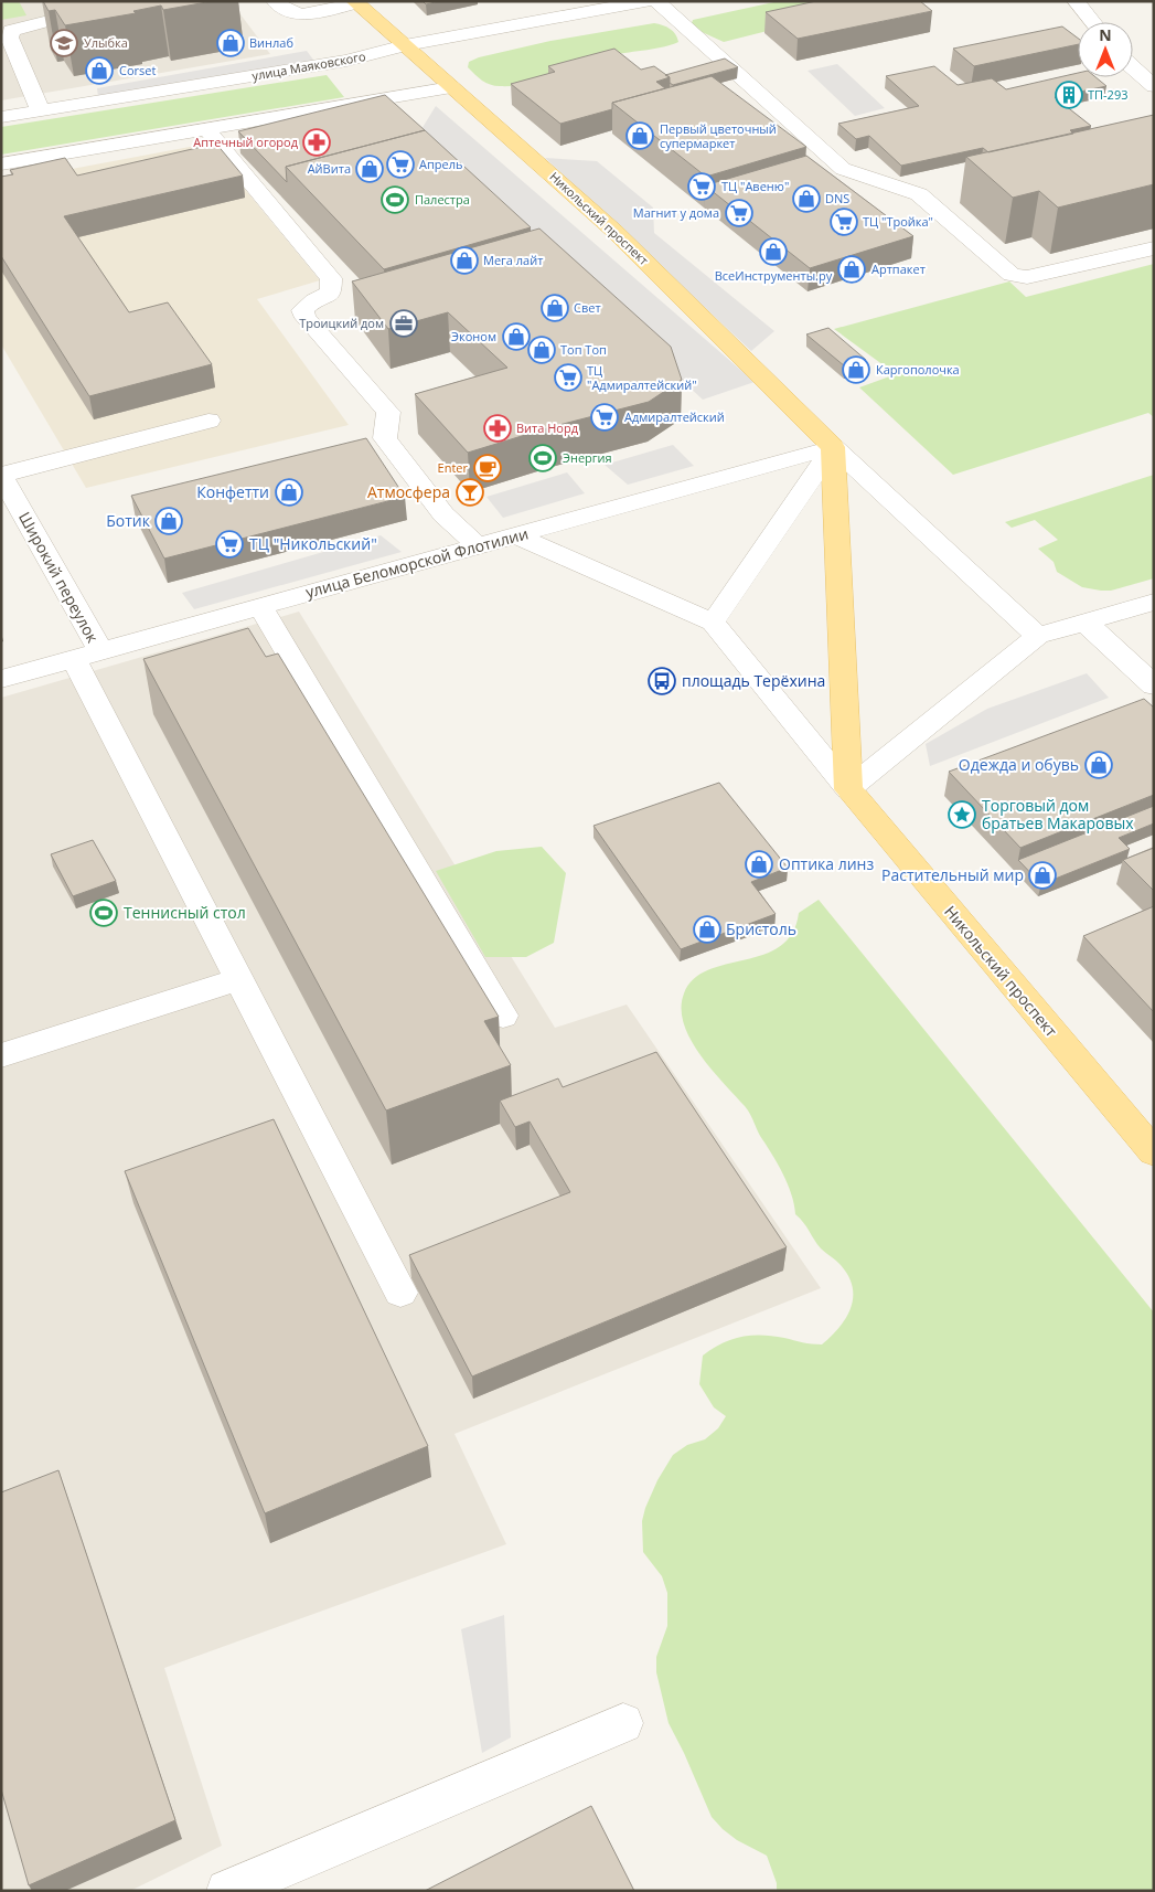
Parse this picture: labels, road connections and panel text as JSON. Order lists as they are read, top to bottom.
{
  "streets": {
    "main road": ["Никольский проспект"],
    "street": ["улица Маяковского", "улица Беломорской Флотилии", "Широкий переулок"]
  },
  "crossings": [
    ["улица Маяковского", "Никольский проспект"],
    ["Никольский проспект", "улица Беломорской Флотилии"],
    ["улица Беломорской Флотилии", "Широкий переулок"]
  ],
  "places": {
    "school or university": ["Улыбка"],
    "shop": [
      "Винлаб",
      "Corset",
      "Первый цветочный супермаркет",
      "АйВита",
      "DNS",
      "ВсеИнструменты.ру",
      "Мега лайт",
      "Артпакет",
      "Свет",
      "Эконом",
      "Топ Топ",
      "Каргополочка",
      "Конфетти",
      "Ботик",
      "Одежда и обувь",
      "Оптика линз",
      "Растительный мир",
      "Бристоль"
    ],
    "building": ["ТП-293"],
    "pharmacy": ["Аптечный огород", "Вита Норд"],
    "supermarket": [
      "Апрель",
      "ТЦ \"Авеню\"",
      "Магнит у дома",
      "ТЦ \"Тройка\"",
      "ТЦ \"Адмиралтейский\"",
      "Адмиралтейский",
      "ТЦ \"Никольский\""
    ],
    "sports": ["Палестра", "Энергия", "Теннисный стол"],
    "office": ["Троицкий дом"],
    "cafe": ["Enter"],
    "bar": ["Атмосфера"],
    "bus stop": ["площадь Терёхина"],
    "place": ["Торговый дом братьев Макаровых"]
  },
  "north": "top"
}
